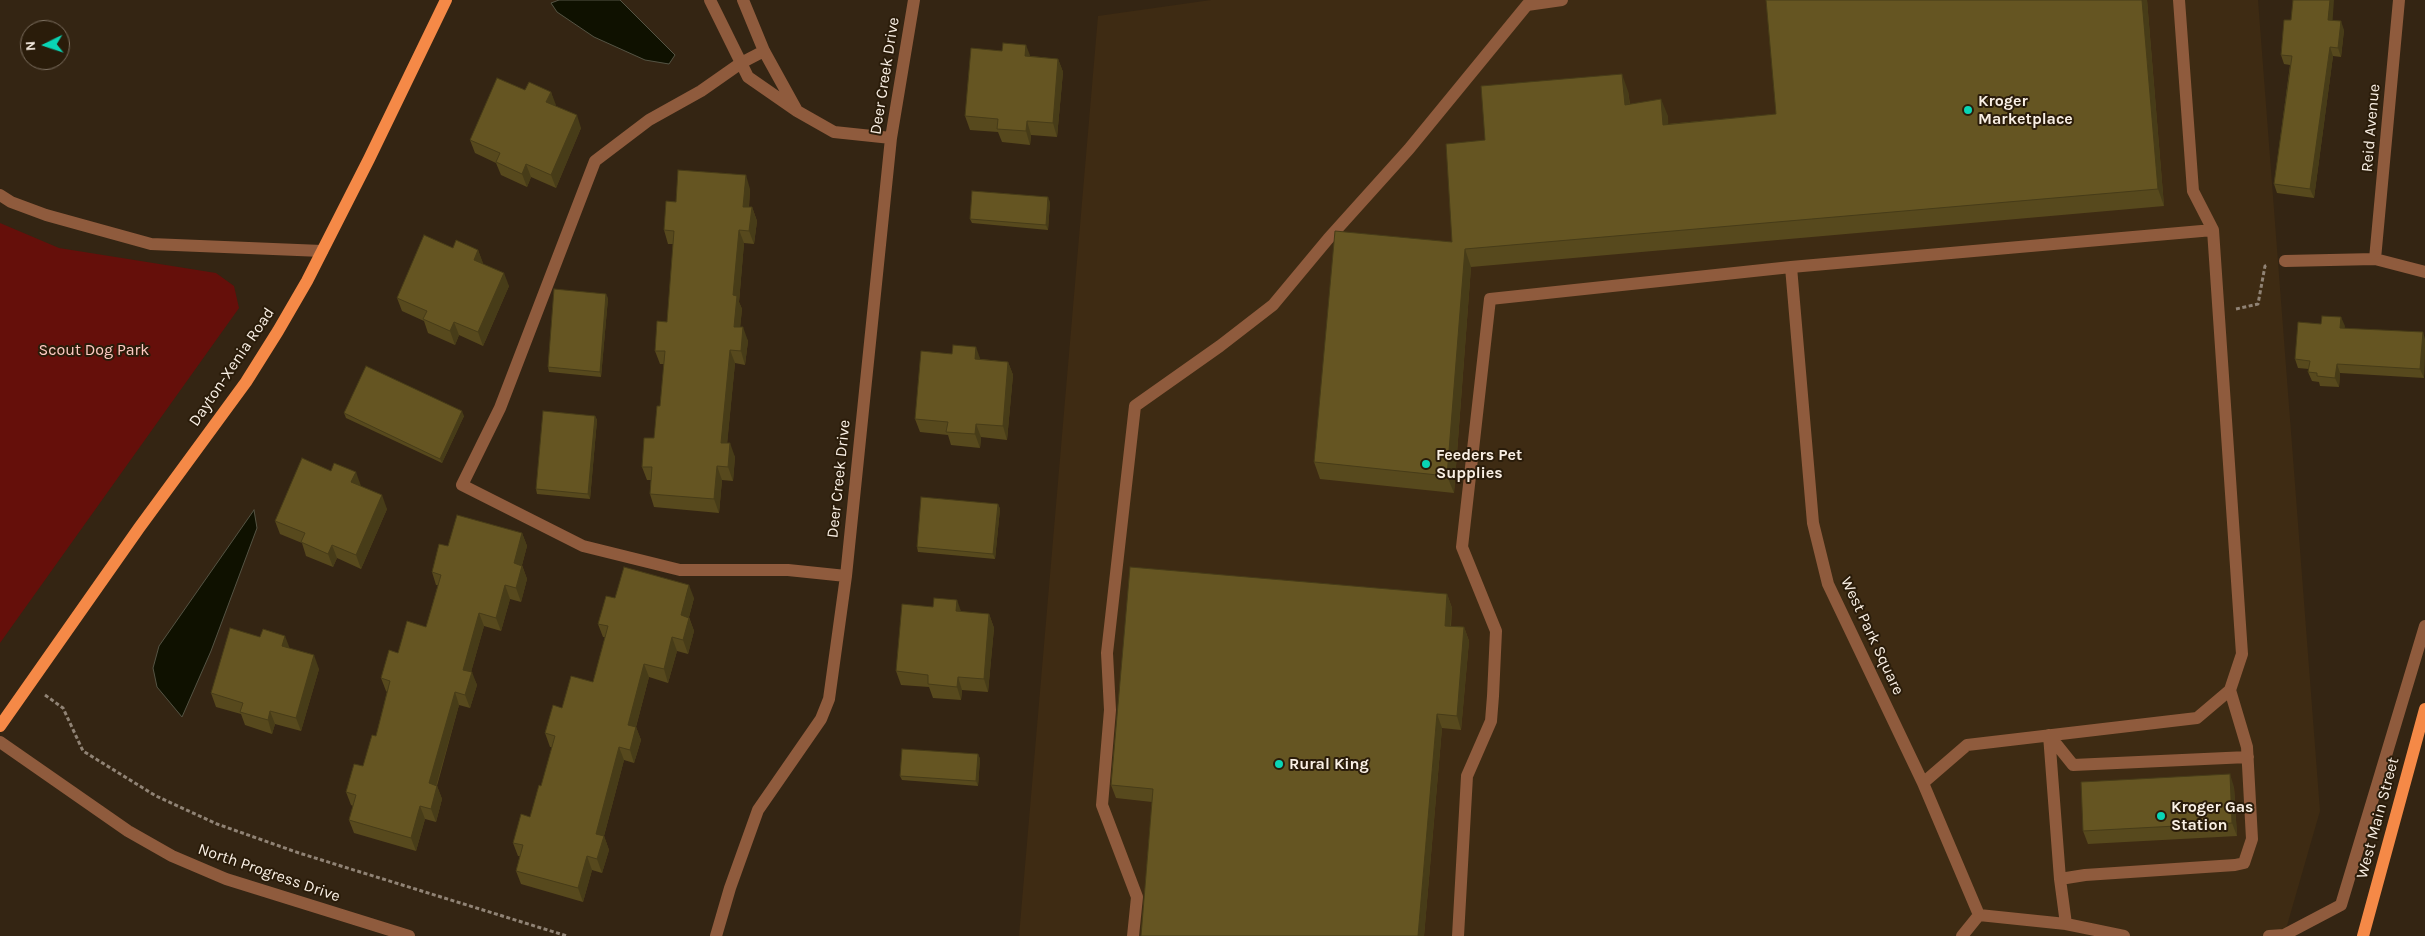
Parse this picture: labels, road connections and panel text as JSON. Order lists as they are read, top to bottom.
{
  "streets": {
    "main road": ["Dayton-Xenia Road", "West Main Street"],
    "street": [
      "Deer Creek Drive",
      "Reid Avenue",
      "West Park Square",
      "North Progress Drive"
    ]
  },
  "parks": ["Scout Dog Park"],
  "places": [
    "Kroger Marketplace",
    "Feeders Pet Supplies",
    "Rural King",
    "Kroger Gas Station"
  ],
  "north": "left"
}
